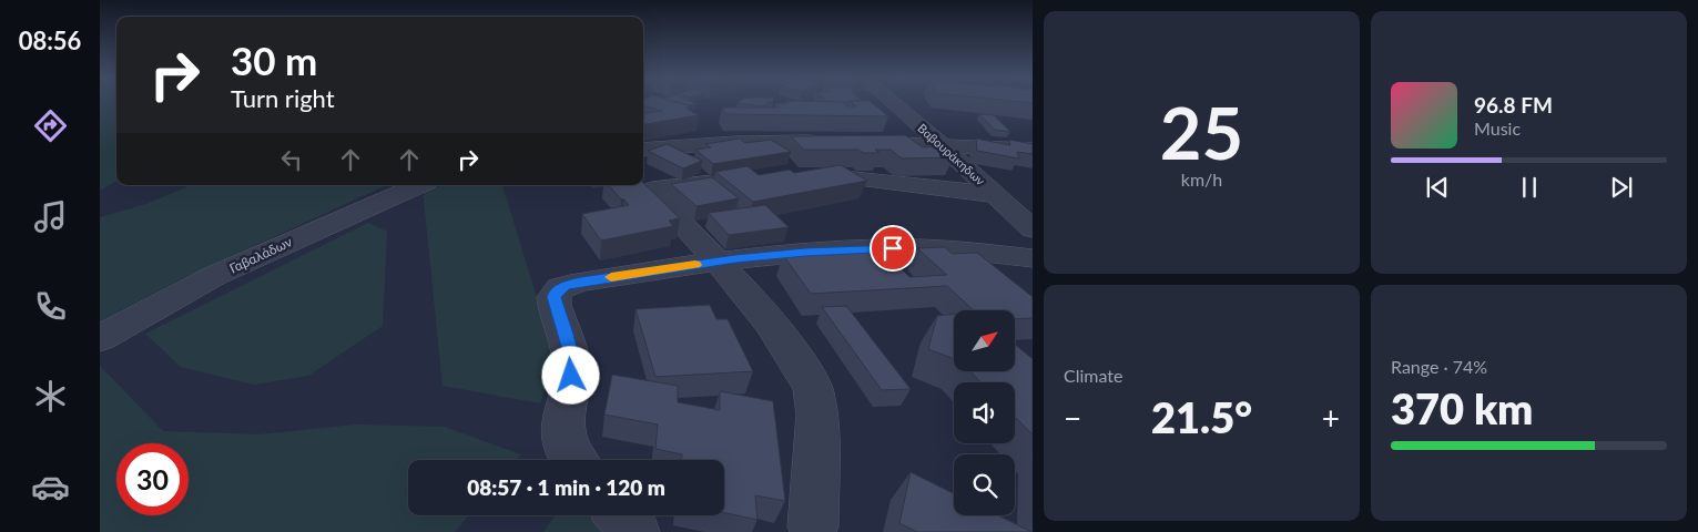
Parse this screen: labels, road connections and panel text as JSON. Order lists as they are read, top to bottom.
{
  "streets": {
    "street": ["Βαβουράκηδων", "Γαβαλάδων"]
  },
  "north": "top right",
  "page": {
    "tabs": "08:56",
    "tile": [
      ["25", "km/h"],
      "Climate",
      ["Range · 74%", "370 km"]
    ],
    "turn": ["30 m", "Turn right"],
    "song": ["96.8 FM", "Music"],
    "heat": ["−", "21.5°", "+"],
    "limit": "30",
    "trip": "08:57 · 1 min · 120 m"
  }
}
